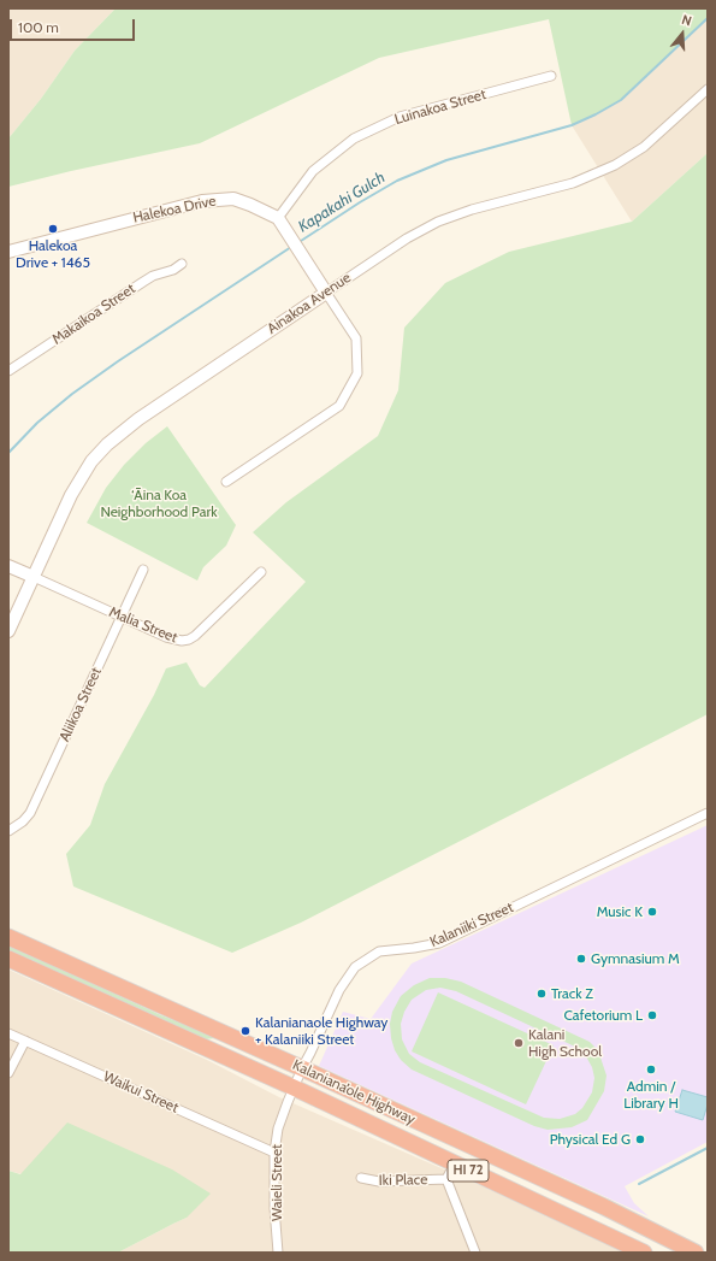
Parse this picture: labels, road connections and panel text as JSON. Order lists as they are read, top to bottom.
{
  "streets": {
    "highway": ["Kalaniana’ole Highway", "HI 72"],
    "street": [
      "Luinakoa Street",
      "Halekoa Drive",
      "Ainakoa Avenue",
      "Makaikoa Street",
      "Malia Street",
      "Aliikoa Street",
      "Kalaniiki Street",
      "Waikui Street",
      "Iki Place",
      "Waieli Street"
    ]
  },
  "crossings": [
    ["Luinakoa Street", "Halekoa Drive"],
    ["Ainakoa Avenue", "Malia Street"],
    ["Malia Street", "Aliikoa Street"],
    ["Kalaniiki Street", "Kalaniana’ole Highway"],
    ["Kalaniiki Street", "Waieli Street"],
    ["Waikui Street", "Waieli Street"],
    ["Kalaniana’ole Highway", "Iki Place"],
    ["Kalaniana’ole Highway", "Waieli Street"]
  ],
  "water": ["Kapakahi Gulch"],
  "parks": ["‘Āina Koa Neighborhood Park"],
  "places": [
    "Halekoa Drive + 1465",
    "Music K",
    "Gymnasium M",
    "Track Z",
    "Cafetorium L",
    "Kalanianaole Highway + Kalaniiki Street",
    "Kalani High School",
    "Admin / Library H",
    "Physical Ed G"
  ],
  "scale_bar": "100 m",
  "north": "top"
}
